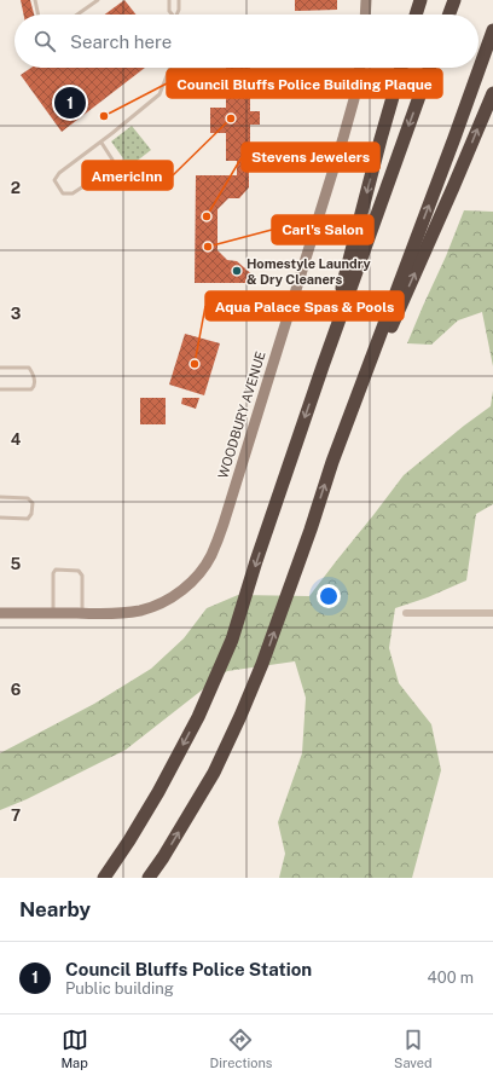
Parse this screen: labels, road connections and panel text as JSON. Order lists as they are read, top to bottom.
{
  "streets": {
    "main road": ["WOODBURY AVENUE"]
  },
  "places": [
    "Council Bluffs Police Building Plaque",
    "AmericInn",
    "Stevens Jewelers",
    "Carl's Salon",
    "Homestyle Laundry & Dry Cleaners",
    "Aqua Palace Spas & Pools"
  ],
  "page": {
    "search": "Search here",
    "pins": "1",
    "heading": "Nearby",
    "list": [
      {
        "mark": "1",
        "name": "Council Bluffs Police Station",
        "note": "Public building",
        "value": "400 m"
      }
    ],
    "nav": ["Map", "Directions", "Saved"]
  },
  "grid": {
    "rows": [
      "2",
      "3",
      "4",
      "5",
      "6",
      "7"
    ]
  }
}
